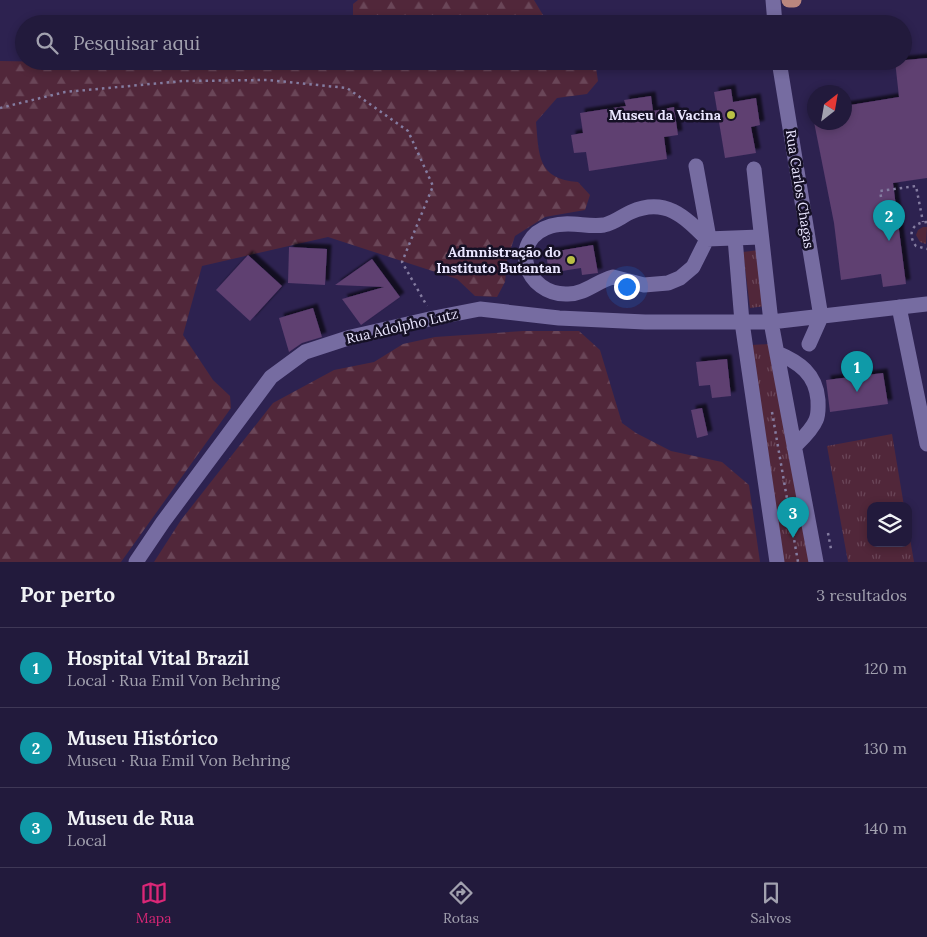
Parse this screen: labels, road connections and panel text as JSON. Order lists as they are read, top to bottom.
{
  "streets": {
    "street": ["Rua Carlos Chagas", "Rua Adolpho Lutz"]
  },
  "crossings": [
    ["Rua Carlos Chagas", "Rua Adolpho Lutz"]
  ],
  "places": ["Museu da Vacina", "Admnistração do Instituto Butantan"],
  "north": "top right",
  "page": {
    "search": "Pesquisar aqui",
    "pins": ["2", "1", "3"],
    "heading": ["Por perto", "3 resultados"],
    "list": [
      {
        "mark": "1",
        "name": "Hospital Vital Brazil",
        "note": "Local · Rua Emil Von Behring",
        "value": "120 m"
      },
      {
        "mark": "2",
        "name": "Museu Histórico",
        "note": "Museu · Rua Emil Von Behring",
        "value": "130 m"
      },
      {
        "mark": "3",
        "name": "Museu de Rua",
        "note": "Local",
        "value": "140 m"
      }
    ],
    "nav": ["Mapa", "Rotas", "Salvos"]
  }
}
